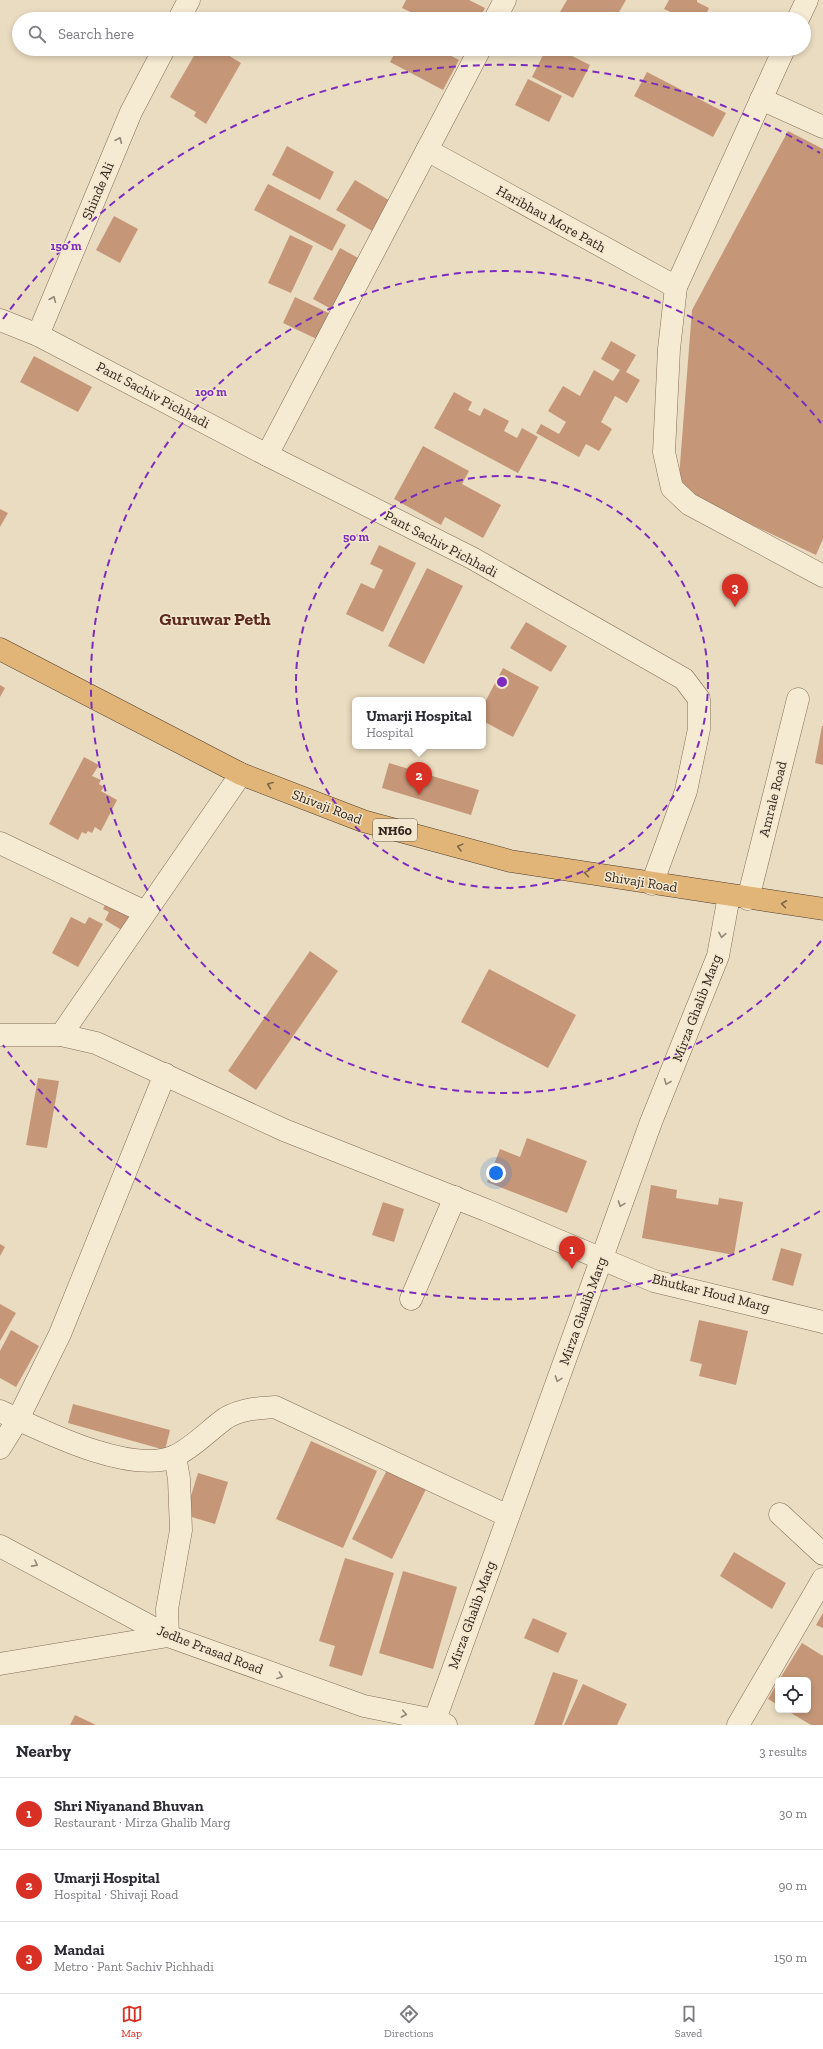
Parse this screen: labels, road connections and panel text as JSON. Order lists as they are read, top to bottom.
{
  "streets": {
    "highway": ["Shivaji Road", "NH60"],
    "street": [
      "Shinde Ali",
      "Haribhau More Path",
      "Pant Sachiv Pichhadi",
      "Amrale Road",
      "Mirza Ghalib Marg",
      "Bhutkar Houd Marg",
      "Jedhe Prasad Road"
    ]
  },
  "crossings": [
    ["Shinde Ali", "Pant Sachiv Pichhadi"],
    ["Pant Sachiv Pichhadi", "Shivaji Road"],
    ["Amrale Road", "Shivaji Road"],
    ["Amrale Road", "Mirza Ghalib Marg"],
    ["Shivaji Road", "Mirza Ghalib Marg"],
    ["Mirza Ghalib Marg", "Bhutkar Houd Marg"],
    ["Mirza Ghalib Marg", "Jedhe Prasad Road"]
  ],
  "one_way": [
    "Shinde Ali",
    "Shivaji Road",
    "Mirza Ghalib Marg",
    "Jedhe Prasad Road"
  ],
  "districts": ["Guruwar Peth"],
  "page": {
    "search": "Search here",
    "pins": ["3", "2", "1"],
    "popup": ["Umarji Hospital", "Hospital"],
    "heading": ["Nearby", "3 results"],
    "list": [
      {
        "mark": "1",
        "name": "Shri Niyanand Bhuvan",
        "note": "Restaurant · Mirza Ghalib Marg",
        "value": "30 m"
      },
      {
        "mark": "2",
        "name": "Umarji Hospital",
        "note": "Hospital · Shivaji Road",
        "value": "90 m"
      },
      {
        "mark": "3",
        "name": "Mandai",
        "note": "Metro · Pant Sachiv Pichhadi",
        "value": "150 m"
      }
    ],
    "nav": ["Map", "Directions", "Saved"]
  },
  "rings": ["150 m", "100 m", "50 m"]
}
